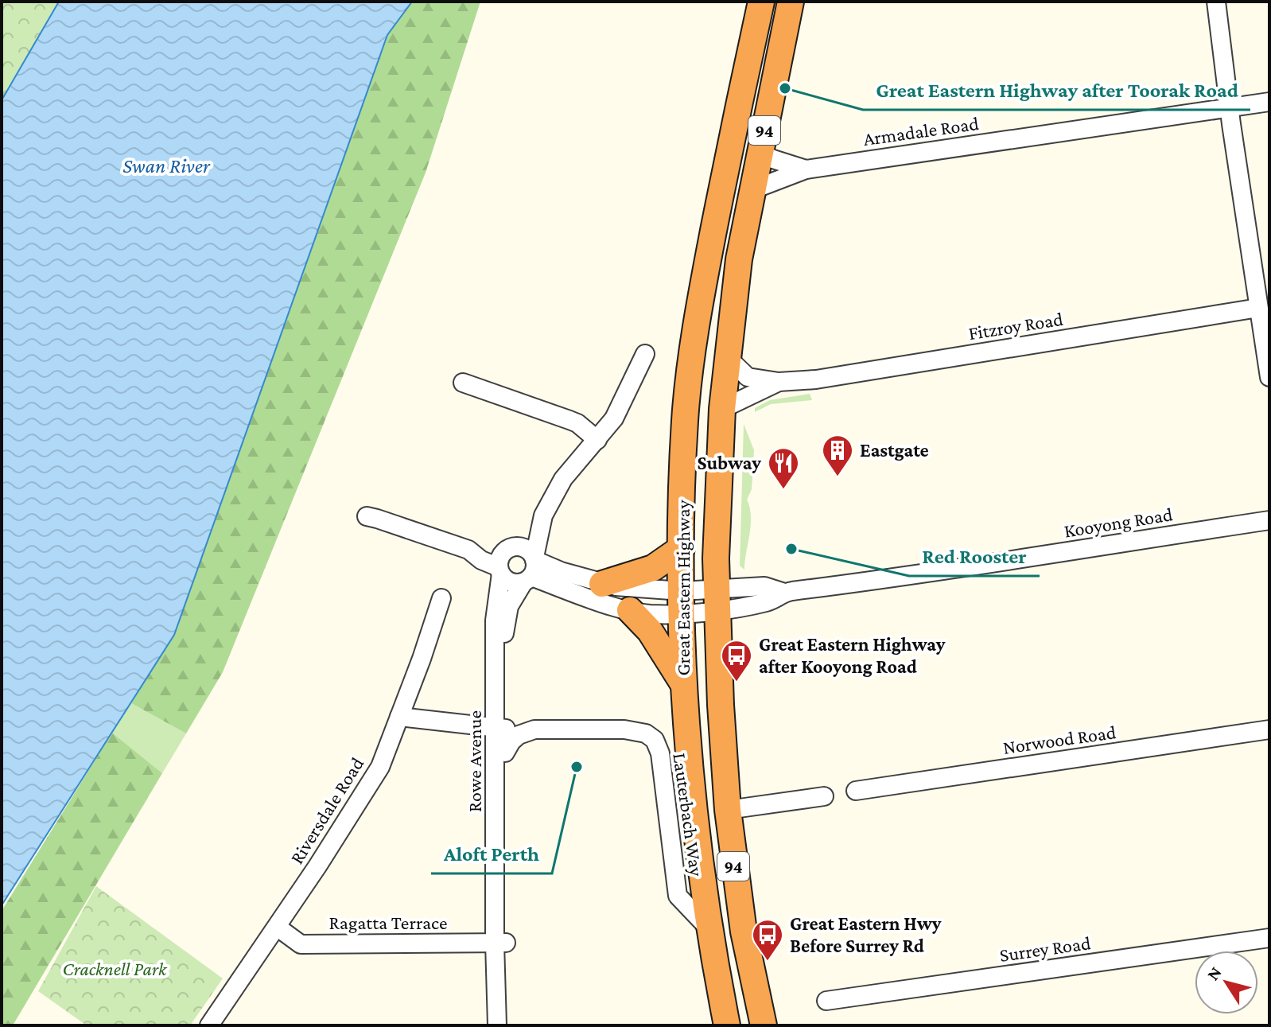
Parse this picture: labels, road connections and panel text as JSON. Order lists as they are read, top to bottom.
{
  "streets": {
    "highway": ["94", "Great Eastern Highway"],
    "street": [
      "Armadale Road",
      "Fitzroy Road",
      "Kooyong Road",
      "Norwood Road",
      "Rowe Avenue",
      "Riversdale Road",
      "Lauterbach Way",
      "Ragatta Terrace",
      "Surrey Road"
    ]
  },
  "crossings": [
    ["Armadale Road", "Great Eastern Highway"],
    ["Fitzroy Road", "Great Eastern Highway"],
    ["Kooyong Road", "Great Eastern Highway"],
    ["Great Eastern Highway", "Lauterbach Way"],
    ["Rowe Avenue", "Lauterbach Way"],
    ["Rowe Avenue", "Ragatta Terrace"],
    ["Riversdale Road", "Ragatta Terrace"]
  ],
  "water": ["Swan River"],
  "parks": ["Cracknell Park"],
  "places": {
    "other": ["Great Eastern Highway after Toorak Road", "Red Rooster", "Aloft Perth"],
    "building": ["Eastgate"],
    "restaurant": ["Subway"],
    "bus stop": ["Great Eastern Highway after Kooyong Road", "Great Eastern Hwy Before Surrey Rd"]
  },
  "north": "top left"
}
